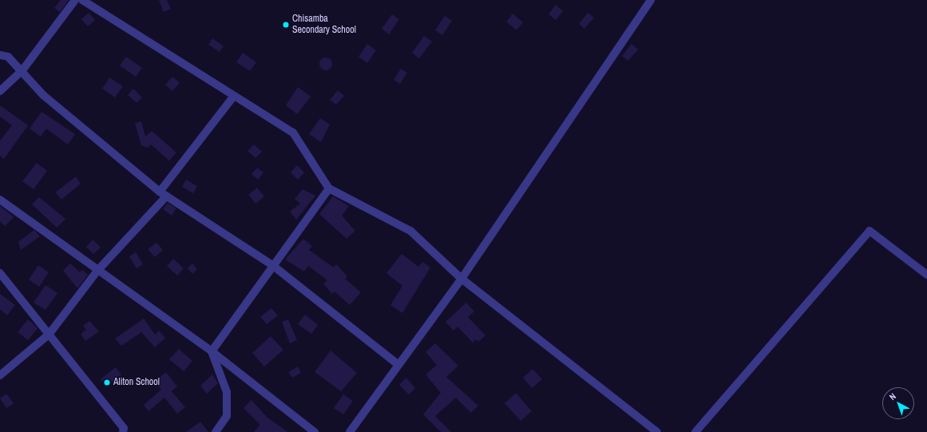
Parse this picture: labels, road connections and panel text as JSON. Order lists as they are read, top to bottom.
{
  "places": ["Chisamba Secondary School", "Aliton School"],
  "north": "top left"
}
